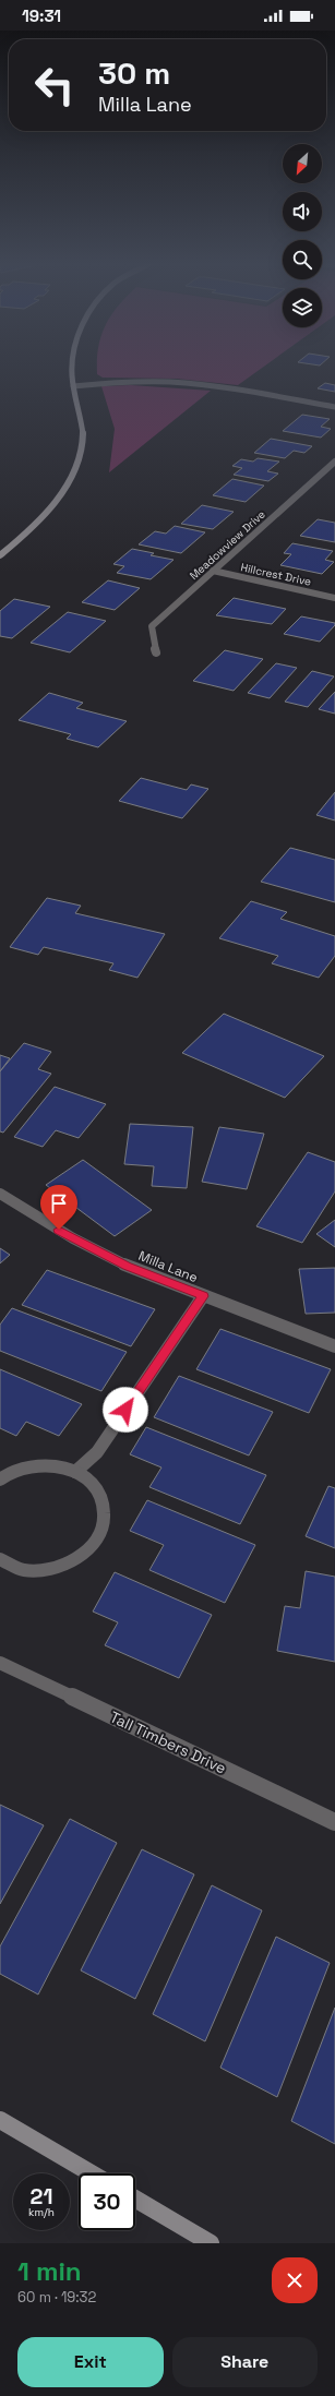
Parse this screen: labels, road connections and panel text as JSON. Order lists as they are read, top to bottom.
{
  "streets": {
    "street": [
      "Meadowview Drive",
      "Hillcrest Drive",
      "Milla Lane",
      "Tall Timbers Drive"
    ]
  },
  "crossings": [
    ["Meadowview Drive", "Hillcrest Drive"]
  ],
  "north": "bottom left",
  "page": {
    "status": "19:31",
    "turn": ["30 m", "Milla Lane"],
    "speed": "21 km/h",
    "limit": "30",
    "heading": ["1 min", "60 m · 19:32"],
    "buttons": ["Exit", "Share"]
  }
}
